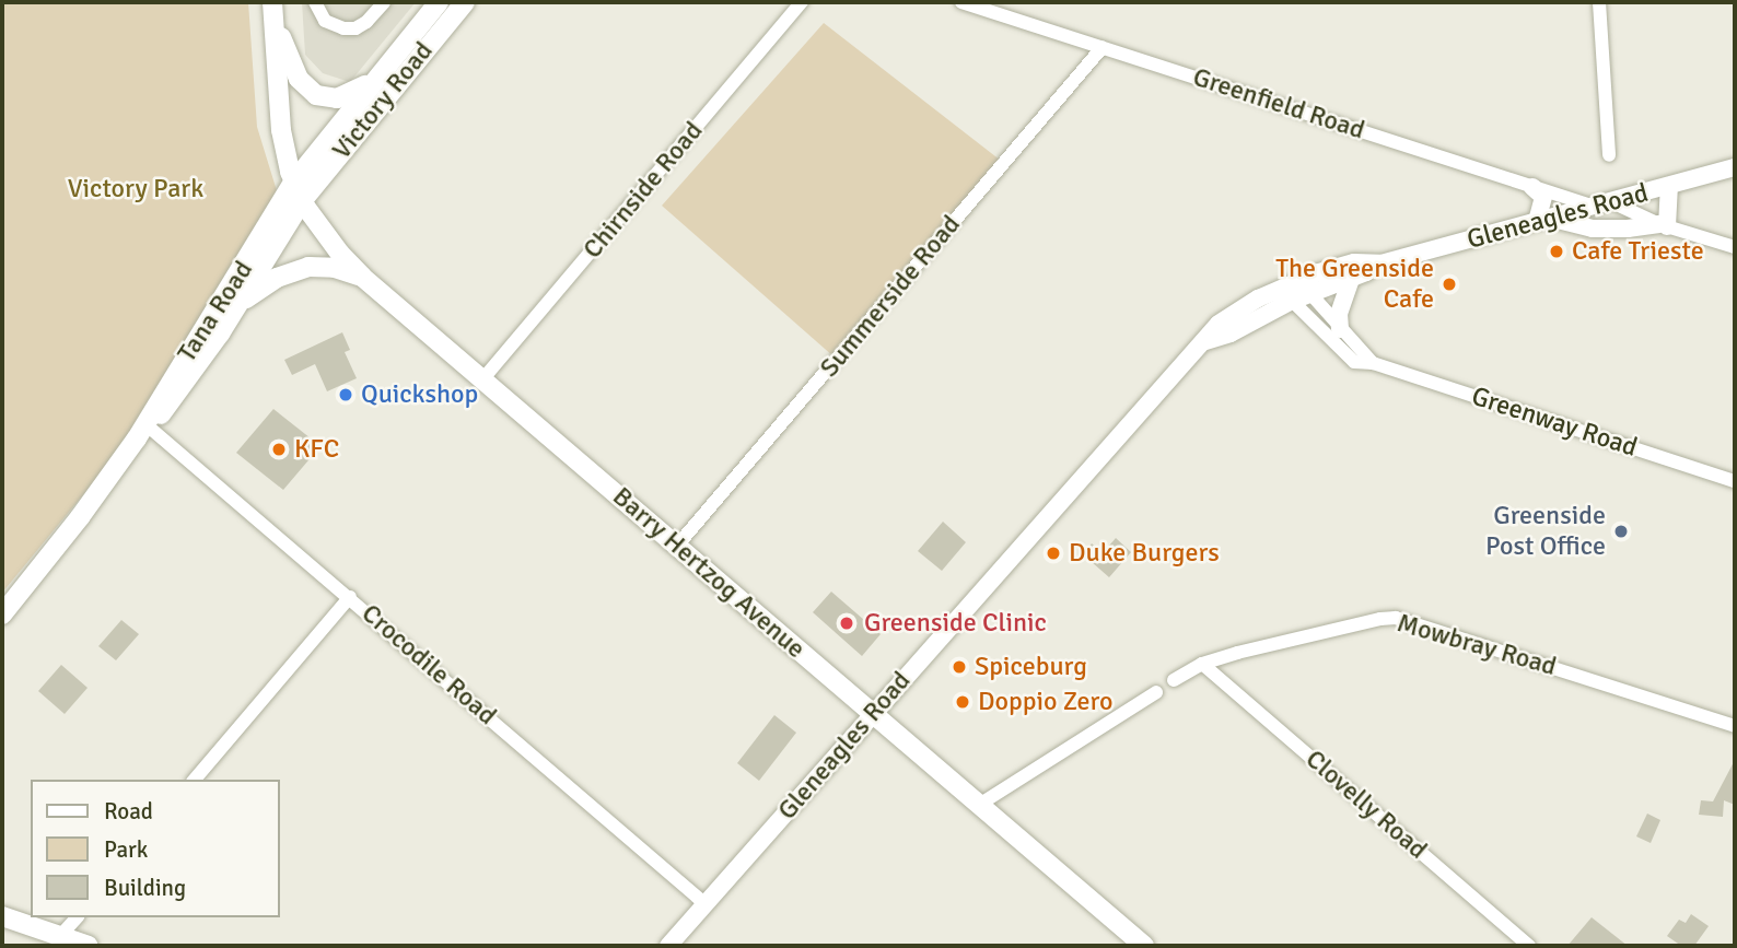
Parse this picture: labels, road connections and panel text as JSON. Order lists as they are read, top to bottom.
{
  "streets": {
    "main road": ["Victory Road", "Tana Road", "Barry Hertzog Avenue"],
    "street": [
      "Greenfield Road",
      "Chirnside Road",
      "Gleneagles Road",
      "Summerside Road",
      "Greenway Road",
      "Mowbray Road",
      "Crocodile Road",
      "Clovelly Road"
    ]
  },
  "crossings": [
    ["Victory Road", "Tana Road"],
    ["Victory Road", "Barry Hertzog Avenue"],
    ["Greenfield Road", "Gleneagles Road"],
    ["Greenfield Road", "Summerside Road"],
    ["Chirnside Road", "Barry Hertzog Avenue"],
    ["Gleneagles Road", "Greenway Road"],
    ["Gleneagles Road", "Barry Hertzog Avenue"],
    ["Gleneagles Road", "Crocodile Road"],
    ["Summerside Road", "Barry Hertzog Avenue"],
    ["Tana Road", "Barry Hertzog Avenue"],
    ["Tana Road", "Crocodile Road"],
    ["Mowbray Road", "Clovelly Road"]
  ],
  "parks": ["Victory Park"],
  "places": [
    "Cafe Trieste",
    "The Greenside Cafe",
    "Quickshop",
    "KFC",
    "Greenside Post Office",
    "Duke Burgers",
    "Greenside Clinic",
    "Spiceburg",
    "Doppio Zero"
  ],
  "legend": ["Road", "Park", "Building"]
}
